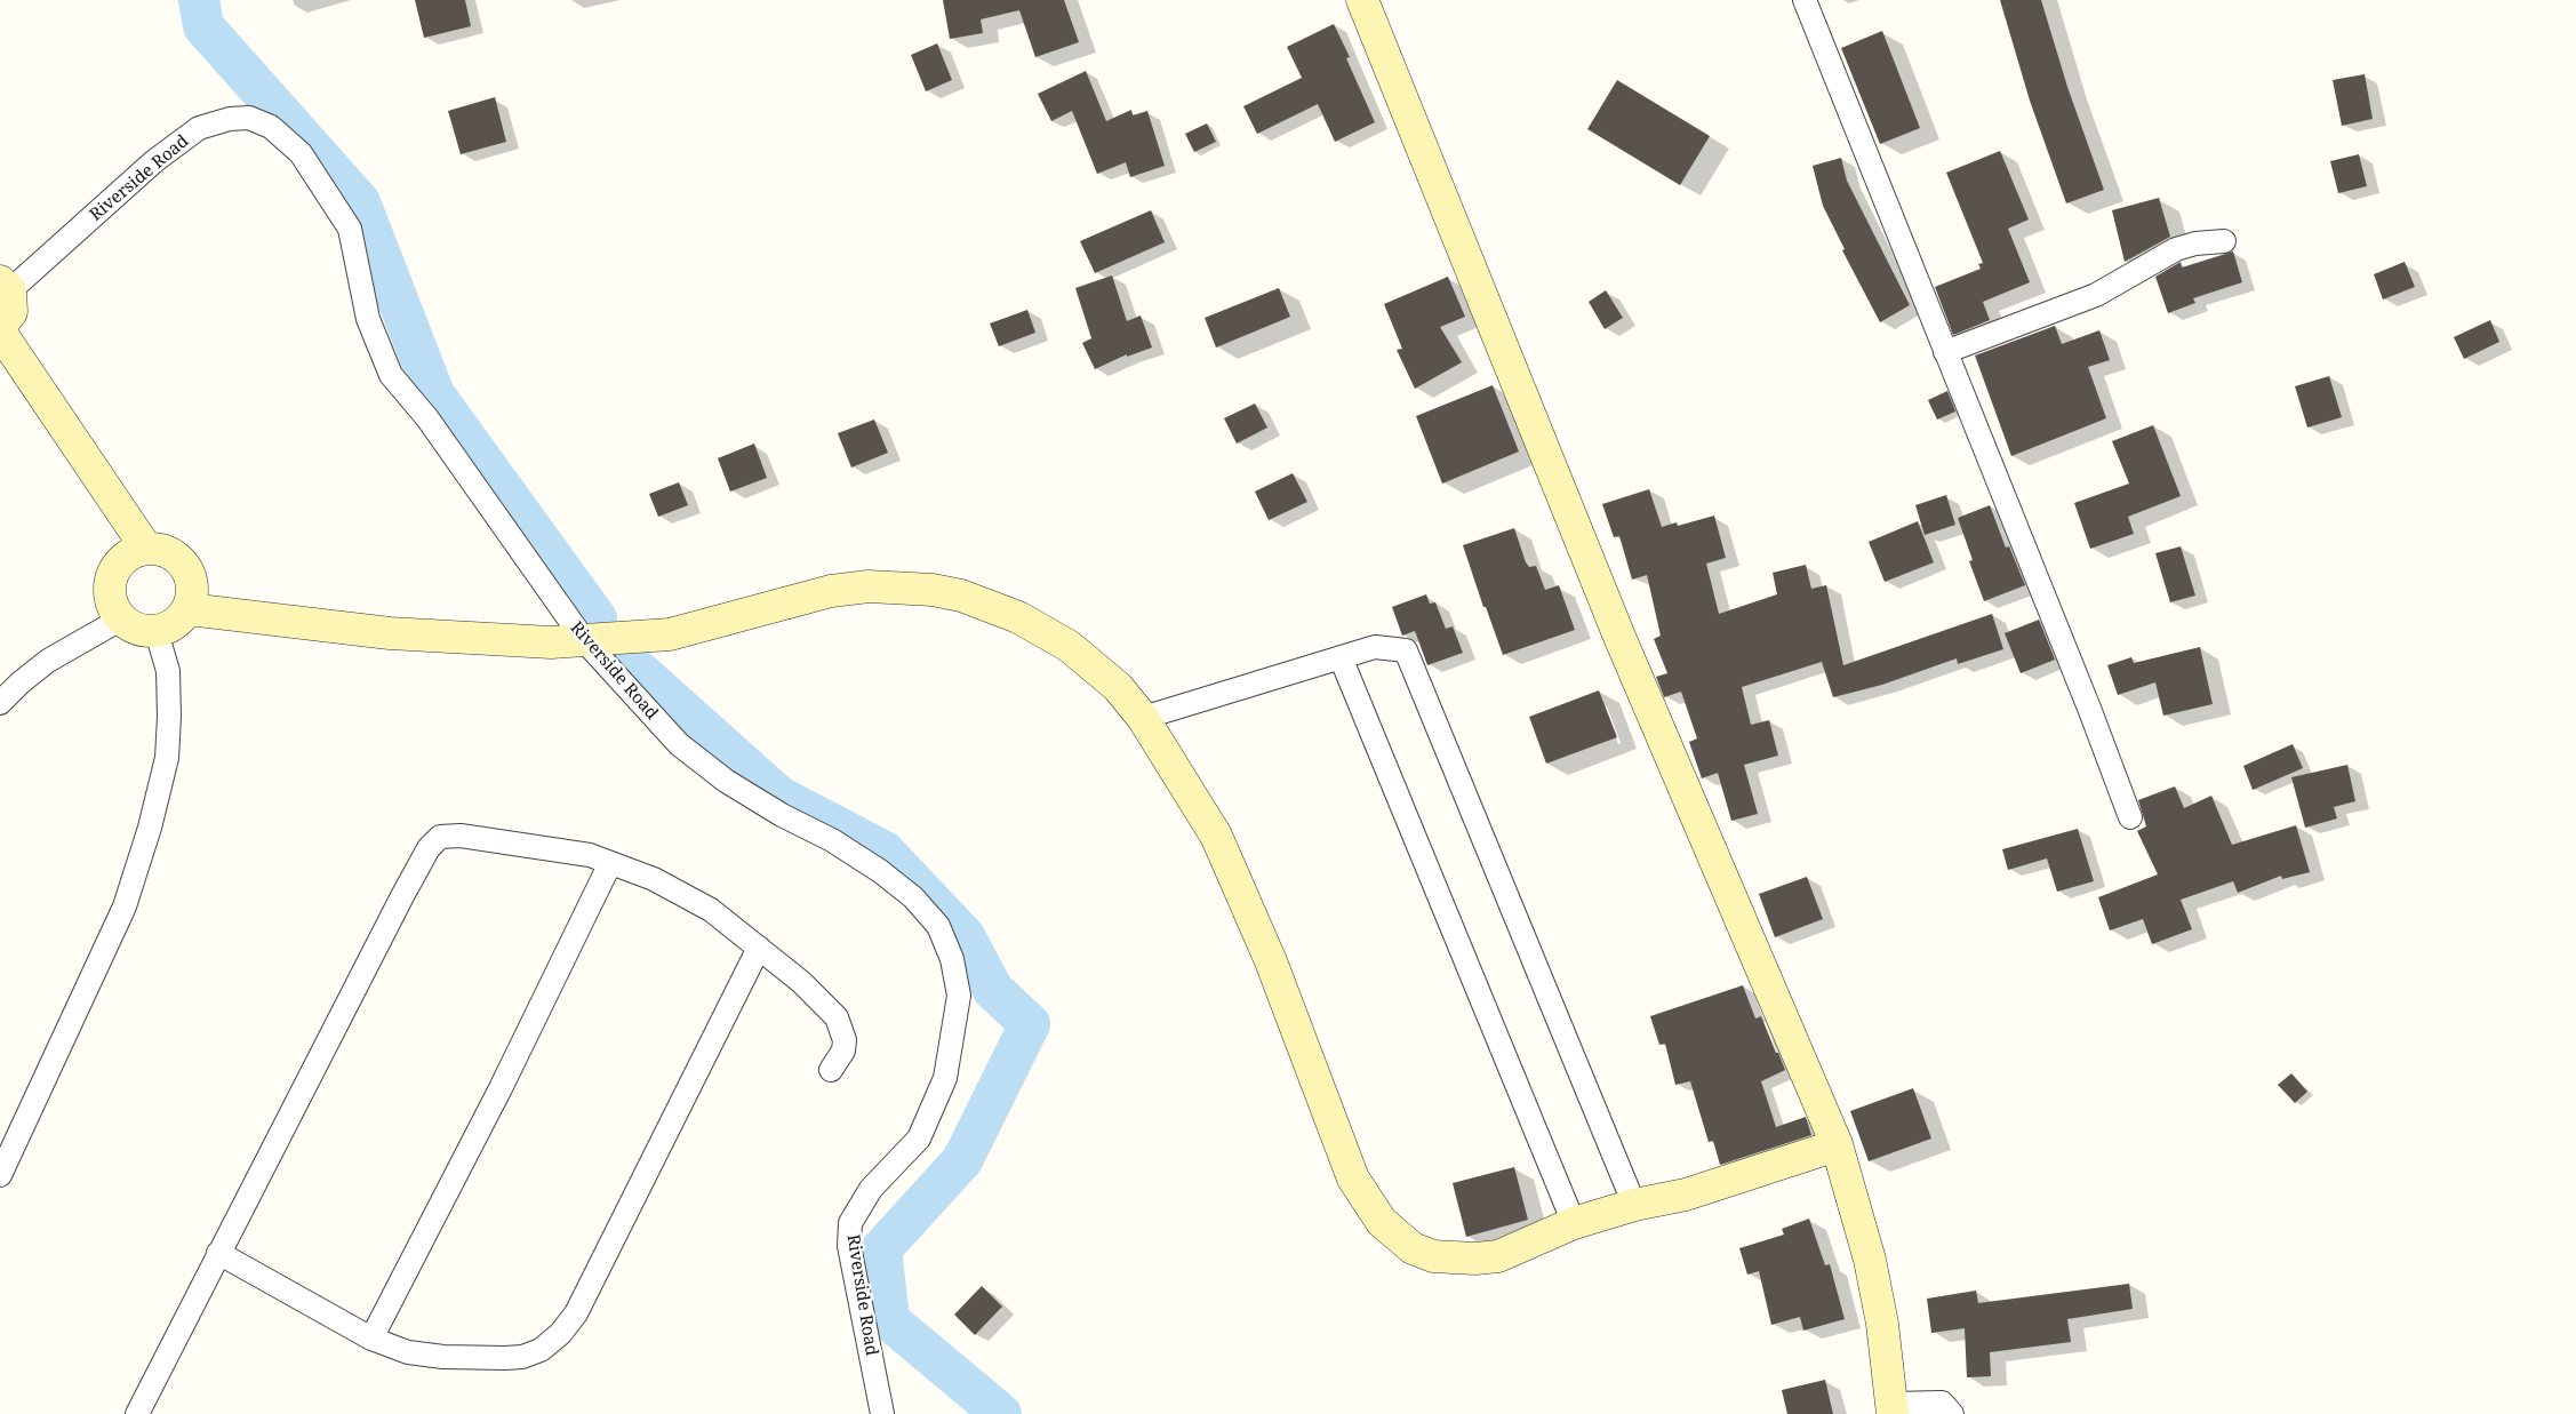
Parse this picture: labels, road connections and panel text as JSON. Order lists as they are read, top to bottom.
{
  "streets": {
    "street": ["Riverside Road"]
  }
}
